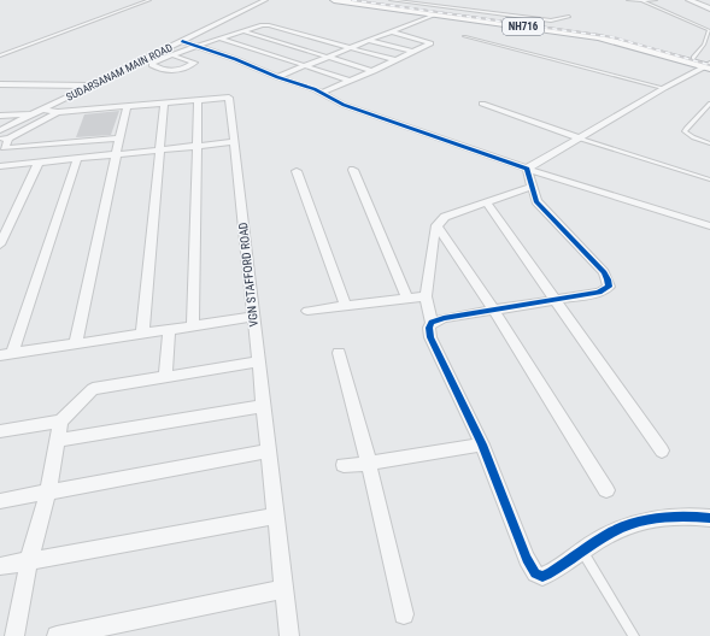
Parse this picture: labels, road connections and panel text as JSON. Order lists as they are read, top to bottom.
{
  "streets": {
    "highway": ["NH716"],
    "street": ["SUDARSANAM MAIN ROAD", "VGN STAFFORD ROAD"]
  },
  "crossings": [
    ["SUDARSANAM MAIN ROAD", "VGN STAFFORD ROAD"]
  ]
}
